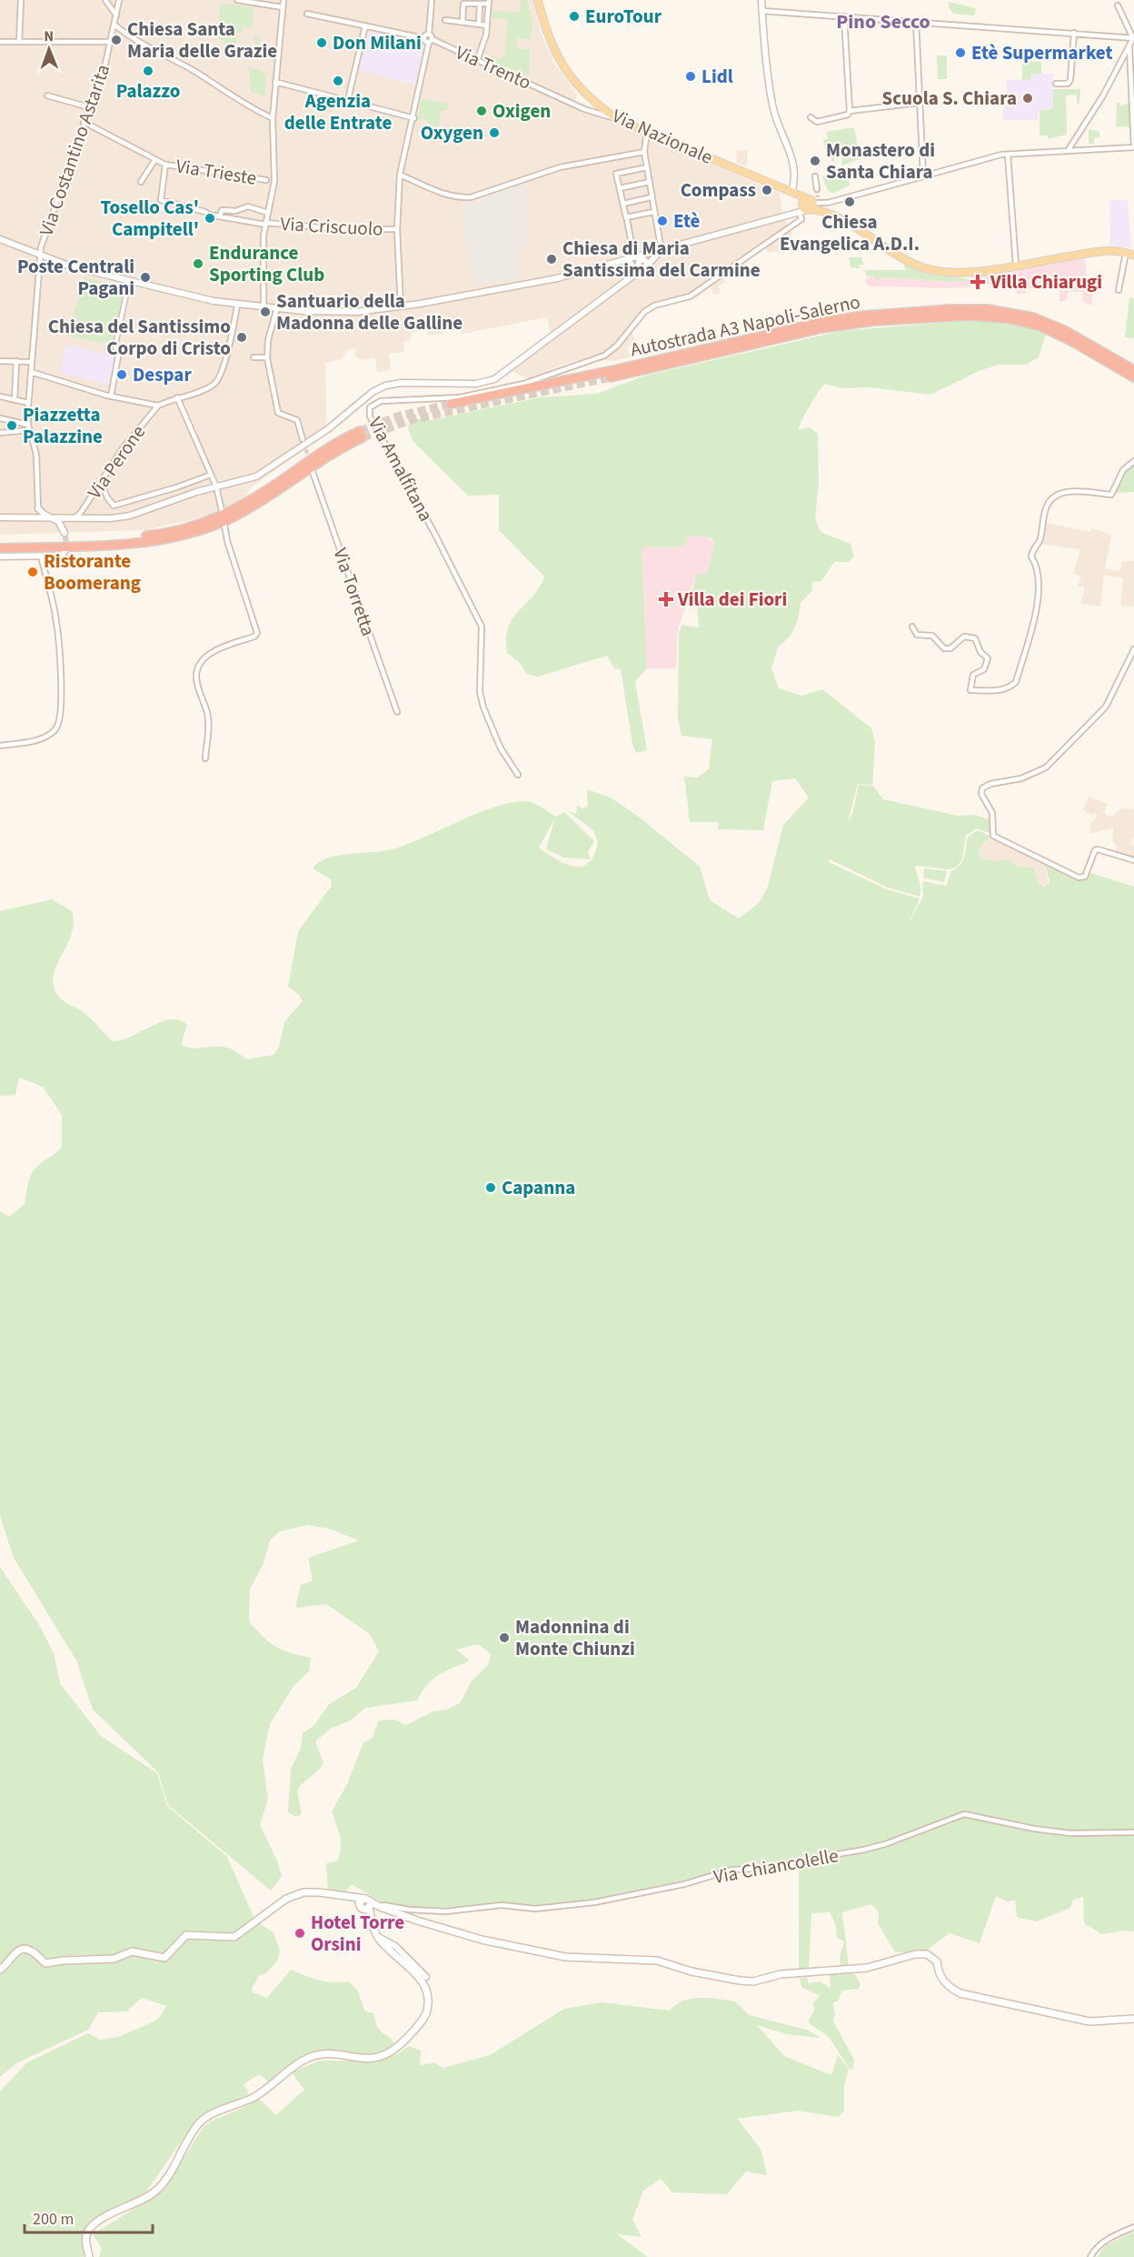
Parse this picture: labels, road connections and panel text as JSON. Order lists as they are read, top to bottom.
{
  "streets": {
    "highway": ["Autostrada A3 Napoli-Salerno"],
    "main road": ["Via Nazionale"],
    "street": [
      "Via Trento",
      "Via Costantino Astarita",
      "Via Trieste",
      "Via Criscuolo",
      "Via Perone",
      "Via Amalfitana",
      "Via Torretta",
      "Via Chiancolelle"
    ]
  },
  "crossings": [
    ["Via Trento", "Via Nazionale"],
    ["Via Nazionale", "Via Amalfitana"],
    ["Via Costantino Astarita", "Via Trieste"],
    ["Via Trieste", "Via Criscuolo"]
  ],
  "districts": ["Pino Secco"],
  "places": {
    "other": [
      "EuroTour",
      "Chiesa Santa Maria delle Grazie",
      "Don Milani",
      "Etè Supermarket",
      "Palazzo",
      "Lidl",
      "Agenzia delle Entrate",
      "Scuola S. Chiara",
      "Oxigen",
      "Oxygen",
      "Monastero di Santa Chiara",
      "Compass",
      "Chiesa Evangelica A.D.I.",
      "Tosello Cas' Campitell'",
      "Etè",
      "Chiesa di Maria Santissima del Carmine",
      "Endurance Sporting Club",
      "Poste Centrali Pagani",
      "Santuario della Madonna delle Galline",
      "Chiesa del Santissimo Corpo di Cristo",
      "Despar",
      "Piazzetta Palazzine",
      "Ristorante Boomerang",
      "Capanna",
      "Madonnina di Monte Chiunzi",
      "Hotel Torre Orsini"
    ],
    "health": ["Villa Chiarugi", "Villa dei Fiori"]
  },
  "scale_bar": "200 m",
  "north": "top"
}
